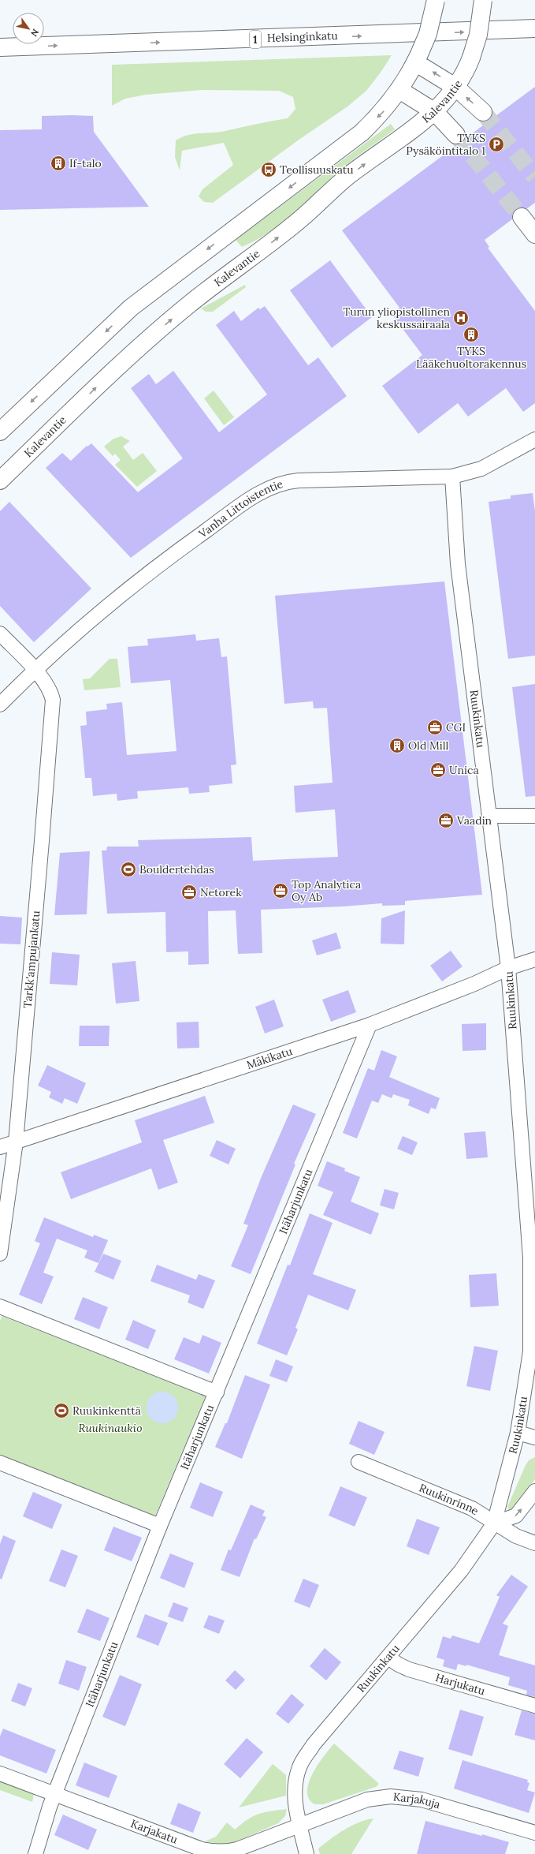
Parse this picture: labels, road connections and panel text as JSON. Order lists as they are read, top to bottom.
{
  "streets": {
    "main road": ["Helsinginkatu", "1", "Kalevantie"],
    "street": [
      "Vanha Littoistentie",
      "Ruukinkatu",
      "Tarkk'ampujankatu",
      "Mäkikatu",
      "Itäharjunkatu",
      "Ruukinrinne",
      "Harjukatu",
      "Karjakuja",
      "Karjakatu"
    ]
  },
  "crossings": [
    ["Vanha Littoistentie", "Ruukinkatu"],
    ["Vanha Littoistentie", "Tarkk'ampujankatu"],
    ["Ruukinkatu", "Mäkikatu"],
    ["Ruukinkatu", "Ruukinrinne"],
    ["Ruukinkatu", "Harjukatu"],
    ["Ruukinkatu", "Karjakuja"],
    ["Ruukinkatu", "Karjakatu"],
    ["Tarkk'ampujankatu", "Mäkikatu"],
    ["Mäkikatu", "Itäharjunkatu"],
    ["Itäharjunkatu", "Karjakatu"],
    ["Karjakuja", "Karjakatu"]
  ],
  "one_way": ["Helsinginkatu"],
  "parks": ["Ruukinaukio"],
  "places": {
    "parking": ["TYKS Pysäköintitalo 1"],
    "building": ["If-talo", "TYKS Lääkehuoltorakennus", "Old Mill"],
    "bus stop": ["Teollisuuskatu"],
    "hospital": ["Turun yliopistollinen keskussairaala"],
    "office": [
      "CGI",
      "Unica",
      "Vaadin",
      "Top Analytica Oy Ab",
      "Netorek"
    ],
    "sports": ["Bouldertehdas", "Ruukinkenttä"]
  },
  "north": "bottom right"
}
